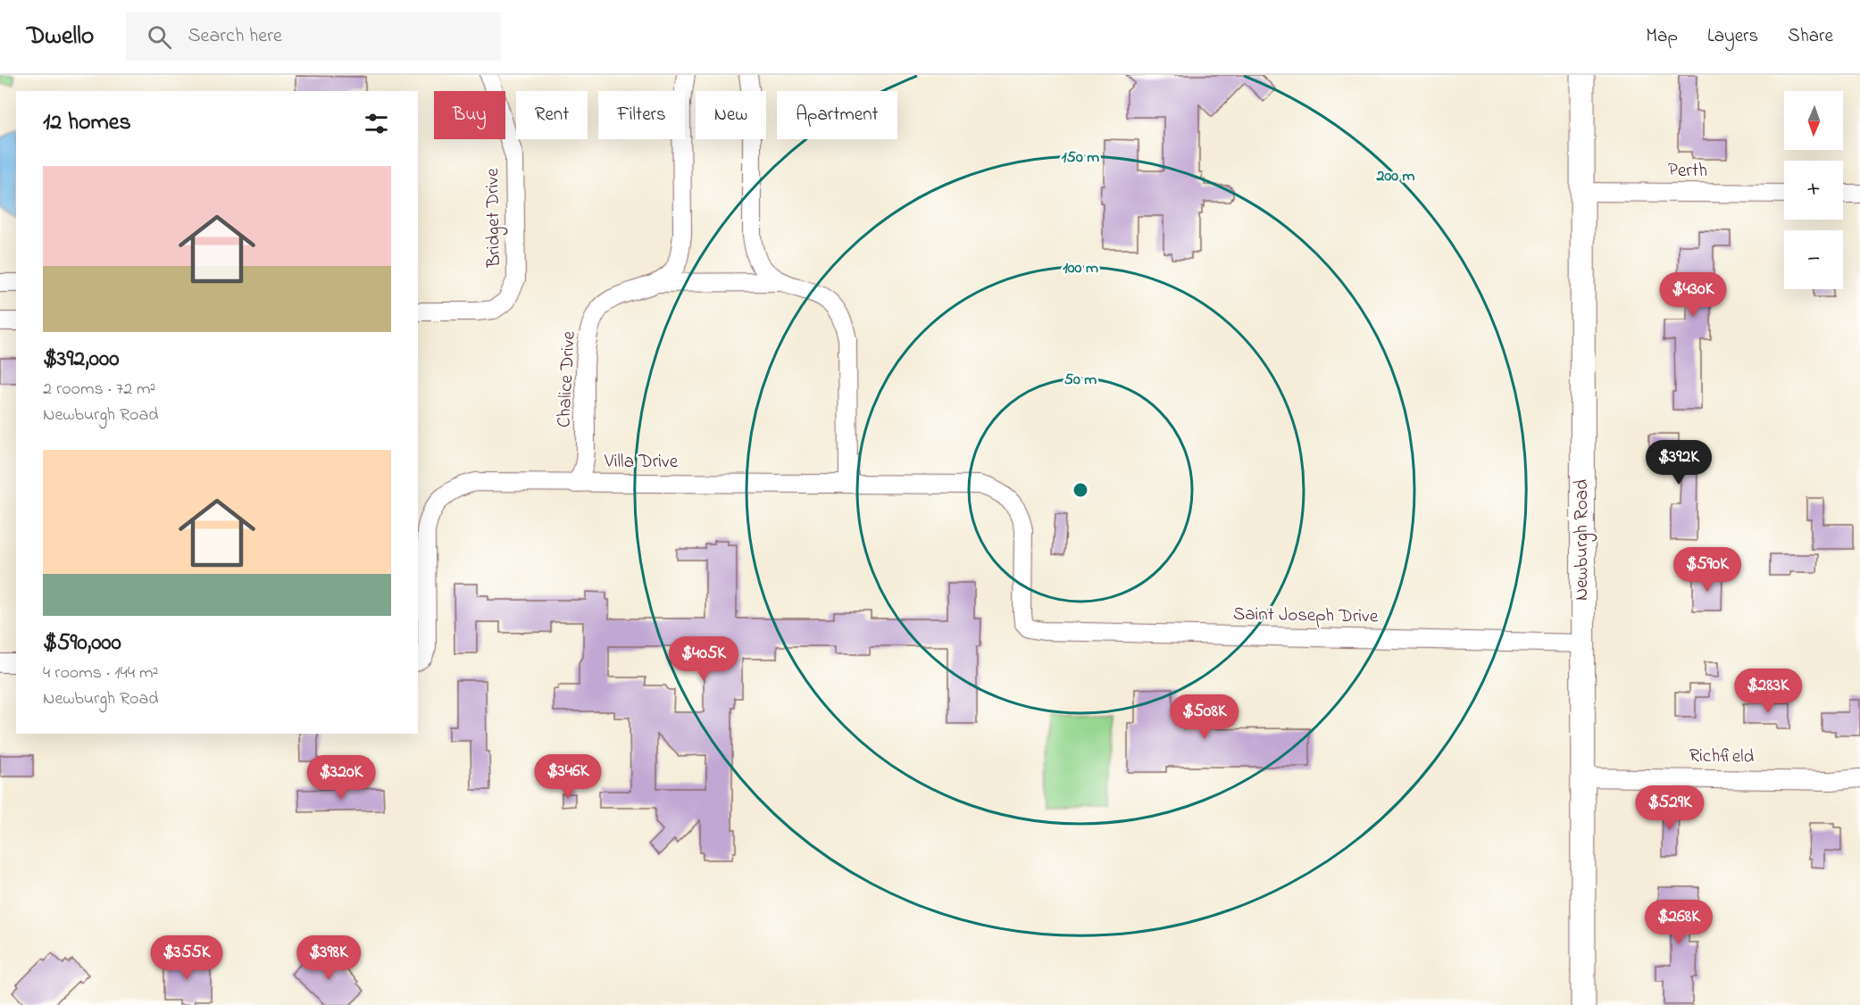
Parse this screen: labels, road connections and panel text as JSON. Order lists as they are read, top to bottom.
{
  "streets": {
    "main road": ["Newburgh Road"],
    "street": [
      "Perth",
      "Bridget Drive",
      "Chalice Drive",
      "Villa Drive",
      "Saint Joseph Drive",
      "Richfield"
    ]
  },
  "crossings": [
    ["Perth", "Newburgh Road"],
    ["Chalice Drive", "Villa Drive"],
    ["Villa Drive", "Saint Joseph Drive"],
    ["Newburgh Road", "Saint Joseph Drive"],
    ["Newburgh Road", "Richfield"]
  ],
  "north": "bottom",
  "page": {
    "header": "Dwello",
    "search": "Search here",
    "nav": ["Map", "Layers", "Share"],
    "map_buttons": ["+", "−"],
    "chip": [
      "Buy",
      "Rent",
      "Filters",
      "New",
      "Apartment"
    ],
    "heading": "12 homes",
    "list": [
      {
        "name": "$392,000",
        "note": "2 rooms · 72 m² · Newburgh Road"
      },
      {
        "name": "$590,000",
        "note": "4 rooms · 144 m² · Newburgh Road"
      }
    ],
    "price": [
      "$430K",
      "$392K",
      "$590K",
      "$405K",
      "$283K",
      "$508K",
      "$346K",
      "$320K",
      "$529K",
      "$268K",
      "$355K",
      "$398K"
    ]
  },
  "rings": [
    "150 m",
    "200 m",
    "100 m",
    "50 m"
  ]
}
